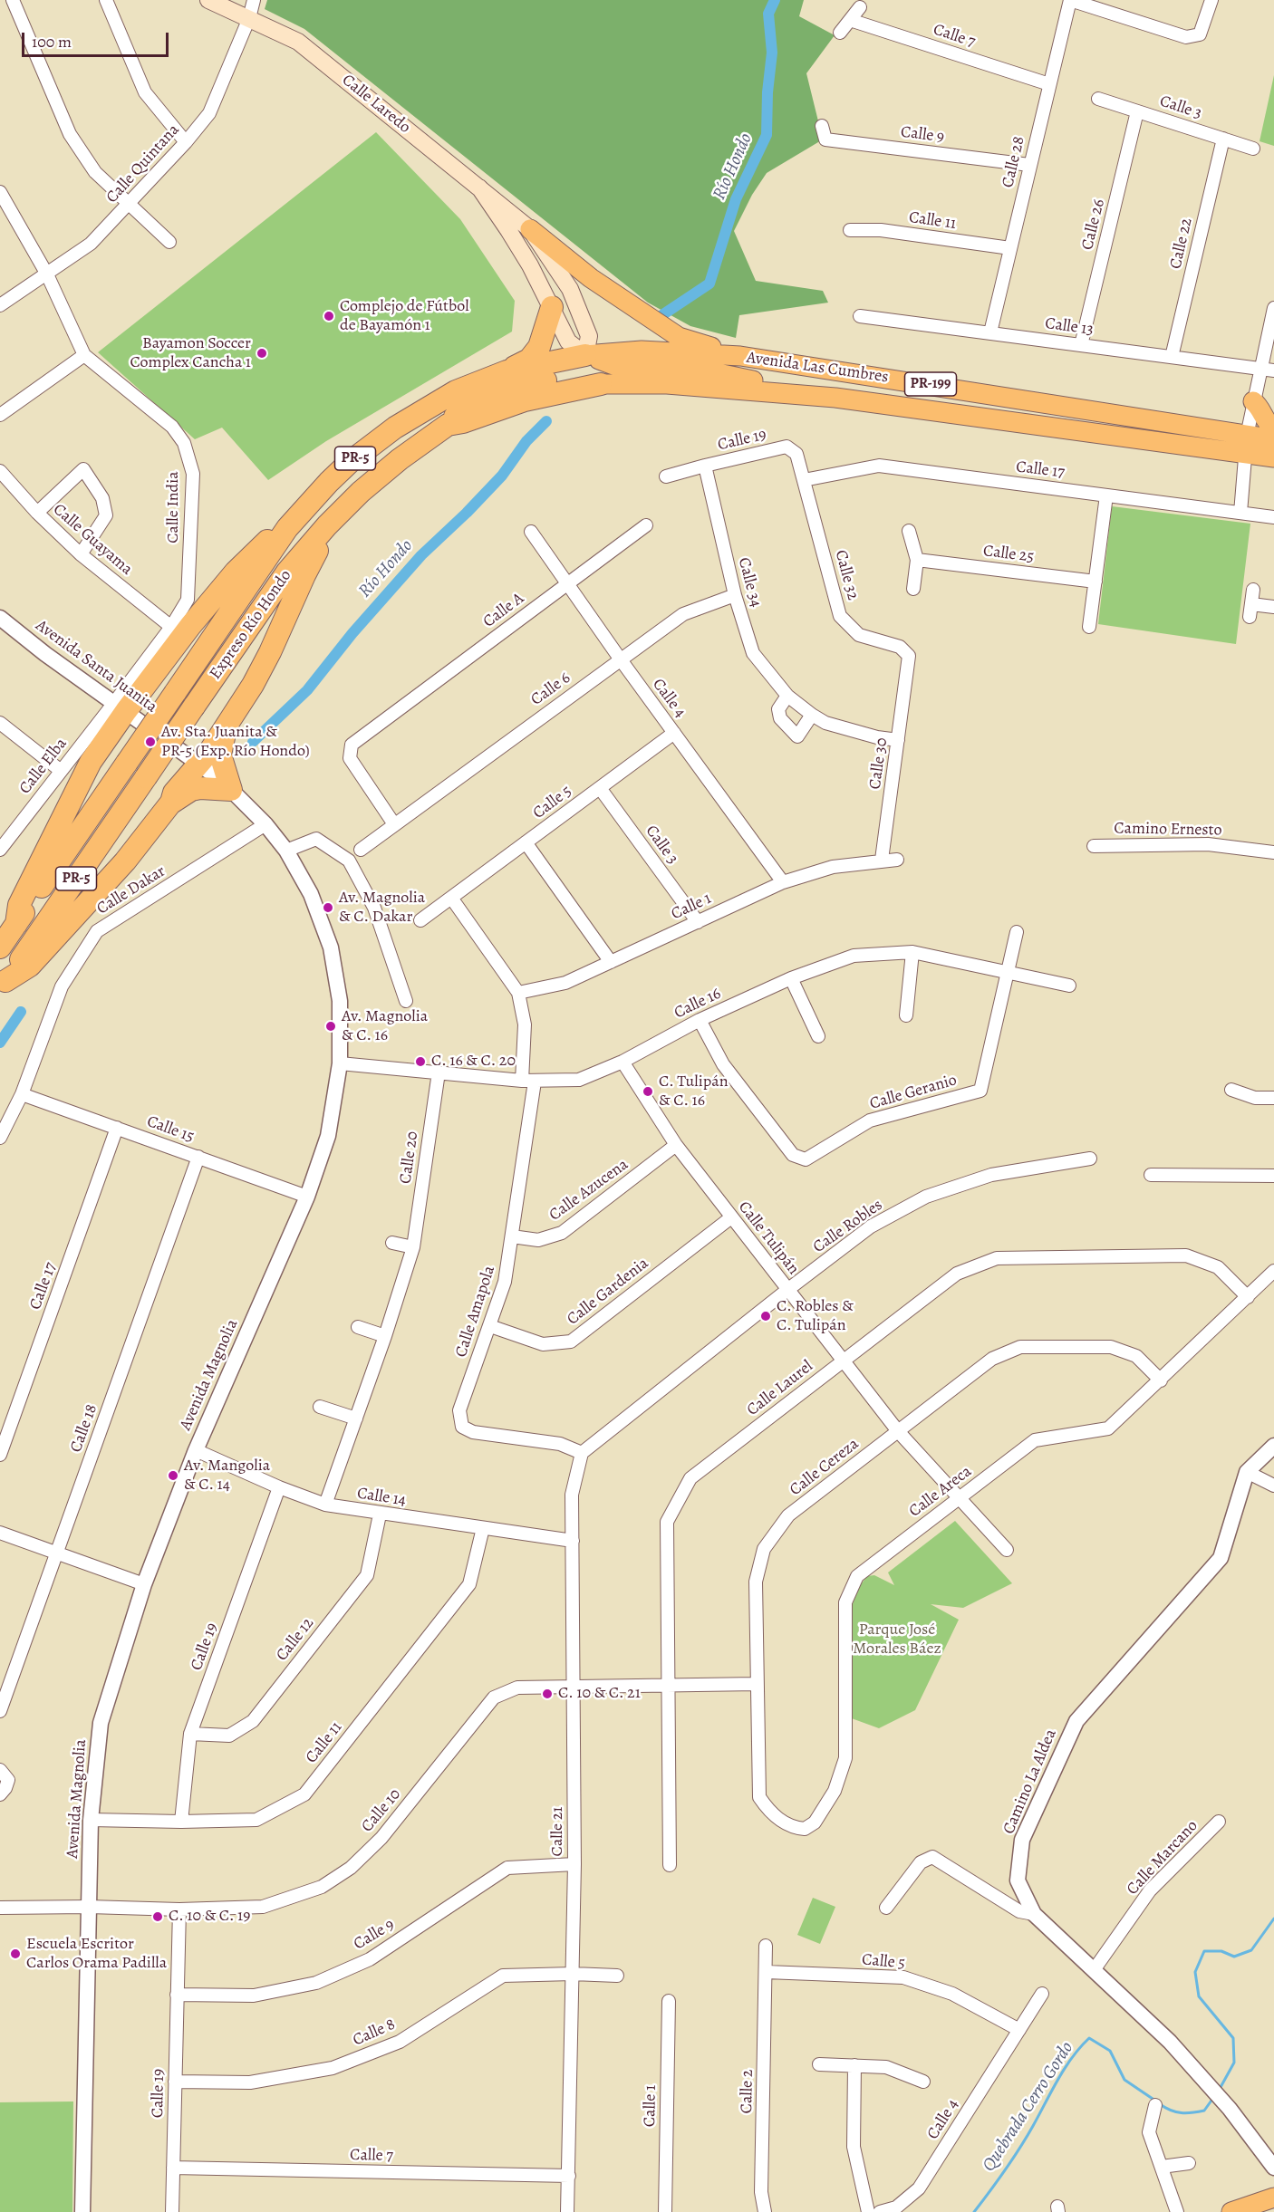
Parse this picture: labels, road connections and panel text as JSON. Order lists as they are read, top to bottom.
{
  "streets": {
    "highway": ["PR-5", "Expreso Río Hondo"],
    "main road": ["Calle Laredo", "Avenida Las Cumbres", "PR-199"],
    "street": [
      "Calle 7",
      "Calle 3",
      "Calle 9",
      "Calle 28",
      "Calle Quintana",
      "Calle 11",
      "Calle 26",
      "Calle 22",
      "Calle 13",
      "Calle 19",
      "Calle 17",
      "Calle India",
      "Calle Guayama",
      "Calle 25",
      "Calle 32",
      "Calle 34",
      "Calle A",
      "Avenida Santa Juanita",
      "Calle 6",
      "Calle 4",
      "Calle 30",
      "Calle Elba",
      "Calle 5",
      "Camino Ernesto",
      "Calle Dakar",
      "Calle 1",
      "Calle 16",
      "Calle Geranio",
      "Calle 15",
      "Calle 20",
      "Calle Azucena",
      "Calle Robles",
      "Calle Tulipán",
      "Calle Gardenia",
      "Calle Amapola",
      "Avenida Magnolia",
      "Calle Laurel",
      "Calle 18",
      "Calle Cereza",
      "Calle Areca",
      "Calle 14",
      "Calle 12",
      "Camino La Aldea",
      "Calle 10",
      "Calle 21",
      "Calle Marcano",
      "Calle 8",
      "Calle 2"
    ]
  },
  "crossings": [
    ["Calle 7", "Calle 28"],
    ["Calle 7", "Calle 19"],
    ["Calle 7", "Calle 21"],
    ["Calle Laredo", "Calle Quintana"],
    ["Calle 3", "Calle 26"],
    ["Calle 3", "Calle 22"],
    ["Calle 3", "Calle 5"],
    ["Calle 3", "Calle 1"],
    ["Calle 9", "Calle 28"],
    ["Calle 9", "Calle 19"],
    ["Calle 9", "Calle 21"],
    ["Calle 28", "Calle 11"],
    ["Calle 28", "Calle 13"],
    ["Calle Quintana", "Calle India"],
    ["Calle 11", "Calle 19"],
    ["Calle 11", "Avenida Magnolia"],
    ["Calle 11", "Calle 14"],
    ["Calle 26", "Calle 13"],
    ["Calle 22", "Calle 13"],
    ["Avenida Las Cumbres", "Expreso Río Hondo"],
    ["Calle 19", "Calle 17"],
    ["Calle 19", "Calle 32"],
    ["Calle 19", "Calle 34"],
    ["Calle 19", "Calle 14"],
    ["Calle 19", "Calle 12"],
    ["Calle 19", "Calle 10"],
    ["Calle 19", "Calle 8"],
    ["Calle 17", "Calle 32"],
    ["Calle 17", "Calle 15"],
    ["Calle India", "Calle Guayama"],
    ["Calle India", "Avenida Santa Juanita"],
    ["Calle India", "Calle Elba"],
    ["Calle 32", "Calle 30"],
    ["Calle 34", "Calle 6"],
    ["Calle 34", "Calle 30"],
    ["Calle A", "Calle 6"],
    ["Calle A", "Calle 4"],
    ["Avenida Santa Juanita", "Calle Elba"],
    ["Avenida Santa Juanita", "Avenida Magnolia"],
    ["Calle 6", "Calle 4"],
    ["Calle 4", "Calle 5"],
    ["Calle 4", "Calle 1"],
    ["Calle 30", "Calle 1"],
    ["Calle 5", "Calle 2"],
    ["Calle Dakar", "Calle 15"],
    ["Calle Dakar", "Avenida Magnolia"],
    ["Calle 1", "Calle Amapola"],
    ["Calle 16", "Calle Geranio"],
    ["Calle 16", "Calle 20"],
    ["Calle 16", "Calle Tulipán"],
    ["Calle 16", "Calle Amapola"],
    ["Calle 16", "Avenida Magnolia"],
    ["Calle 15", "Avenida Magnolia"],
    ["Calle 15", "Calle 18"],
    ["Calle 20", "Calle 14"],
    ["Calle Azucena", "Calle Tulipán"],
    ["Calle Azucena", "Calle Amapola"],
    ["Calle Robles", "Calle Tulipán"],
    ["Calle Robles", "Calle Amapola"],
    ["Calle Robles", "Calle 21"],
    ["Calle Tulipán", "Calle Gardenia"],
    ["Calle Tulipán", "Calle Laurel"],
    ["Calle Tulipán", "Calle Cereza"],
    ["Calle Tulipán", "Calle Areca"],
    ["Calle Gardenia", "Calle Amapola"],
    ["Calle Amapola", "Calle 21"],
    ["Avenida Magnolia", "Calle 14"],
    ["Avenida Magnolia", "Calle 10"],
    ["Calle Laurel", "Calle Areca"],
    ["Calle Laurel", "Calle 10"],
    ["Calle Cereza", "Calle Areca"],
    ["Calle Cereza", "Calle 10"],
    ["Calle 14", "Calle 12"],
    ["Calle 14", "Calle 21"],
    ["Camino La Aldea", "Calle Marcano"],
    ["Calle 10", "Calle 21"],
    ["Calle 21", "Calle 8"]
  ],
  "water": ["Río Hondo", "Quebrada Cerro Gordo"],
  "parks": ["Parque José Morales Báez"],
  "places": [
    "Complejo de Fútbol de Bayamón 1",
    "Bayamon Soccer Complex Cancha 1",
    "Av. Sta. Juanita & PR-5 (Exp. Río Hondo)",
    "Av. Magnolia & C. Dakar",
    "Av. Magnolia & C. 16",
    "C. 16 & C. 20",
    "C. Tulipán & C. 16",
    "C. Robles & C. Tulipán",
    "Av. Mangolia & C. 14",
    "C. 10 & C. 21",
    "C. 10 & C. 19",
    "Escuela Escritor Carlos Orama Padilla"
  ],
  "scale_bar": "100 m"
}
